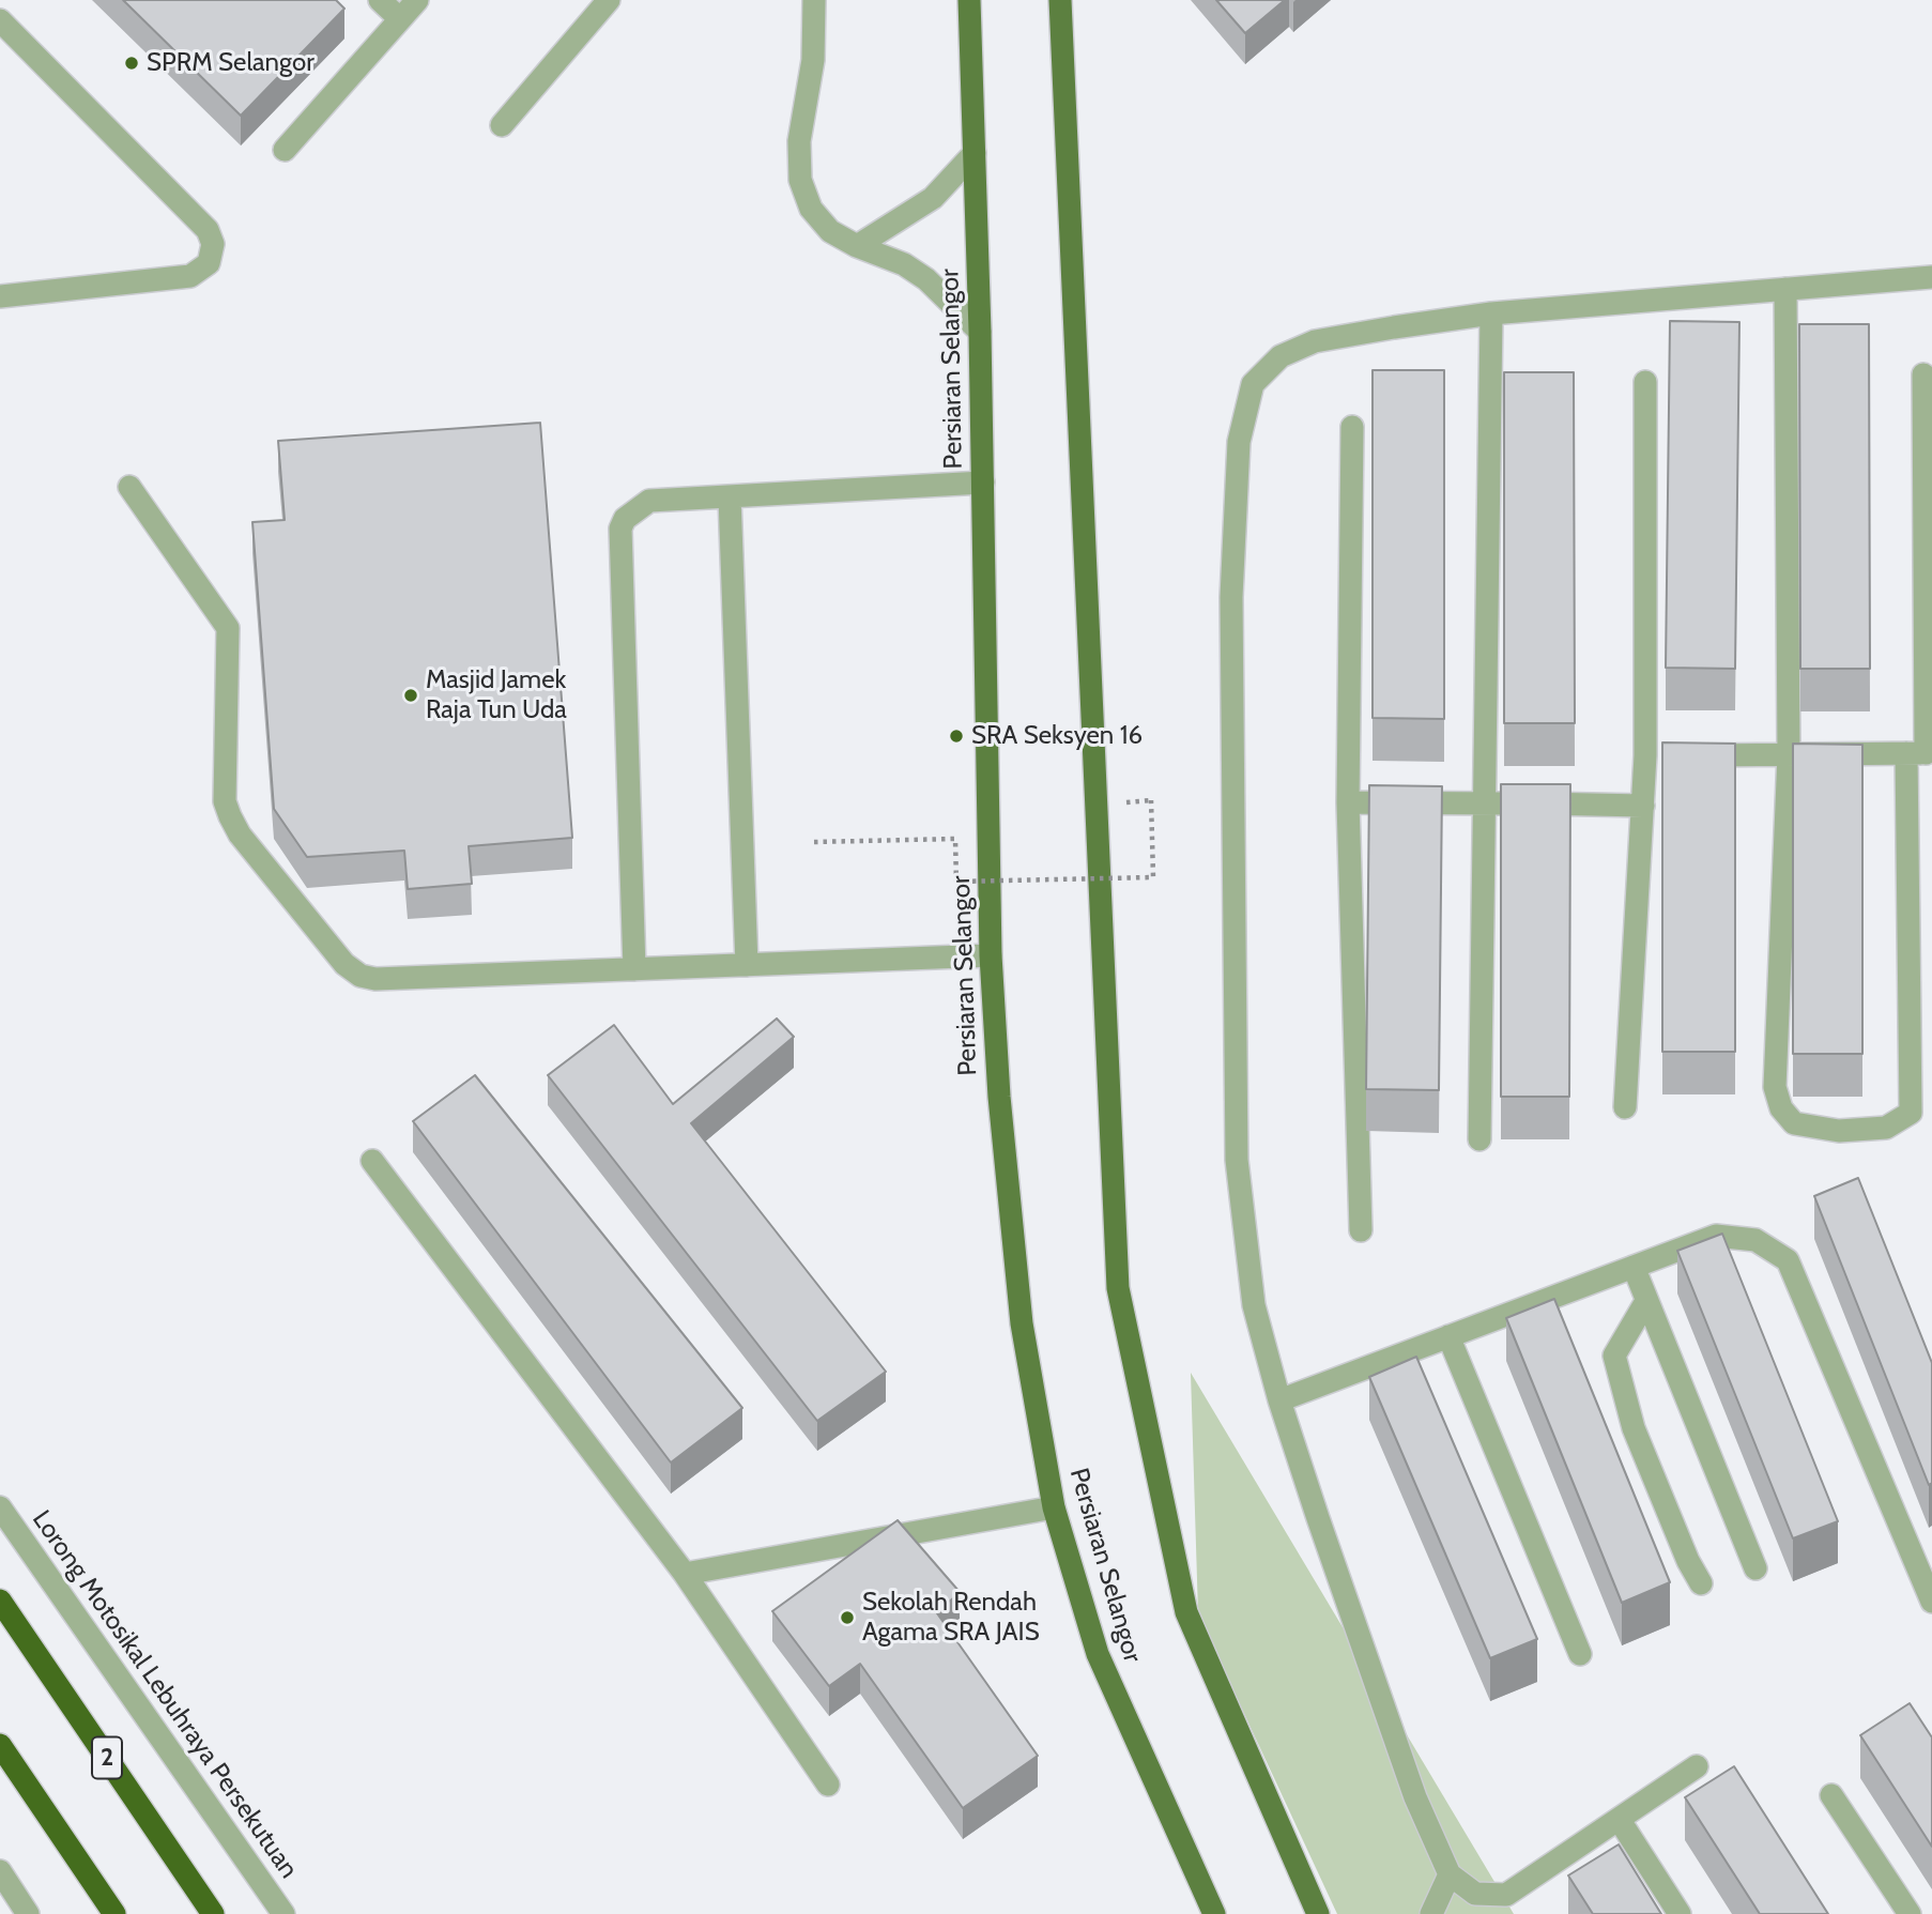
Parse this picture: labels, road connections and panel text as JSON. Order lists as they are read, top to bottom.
{
  "streets": {
    "highway": ["2"],
    "main road": ["Persiaran Selangor"],
    "street": ["Lorong Motosikal Lebuhraya Persekutuan"]
  },
  "places": [
    "SPRM Selangor",
    "Masjid Jamek Raja Tun Uda",
    "SRA Seksyen 16",
    "Sekolah Rendah Agama SRA JAIS"
  ]
}
